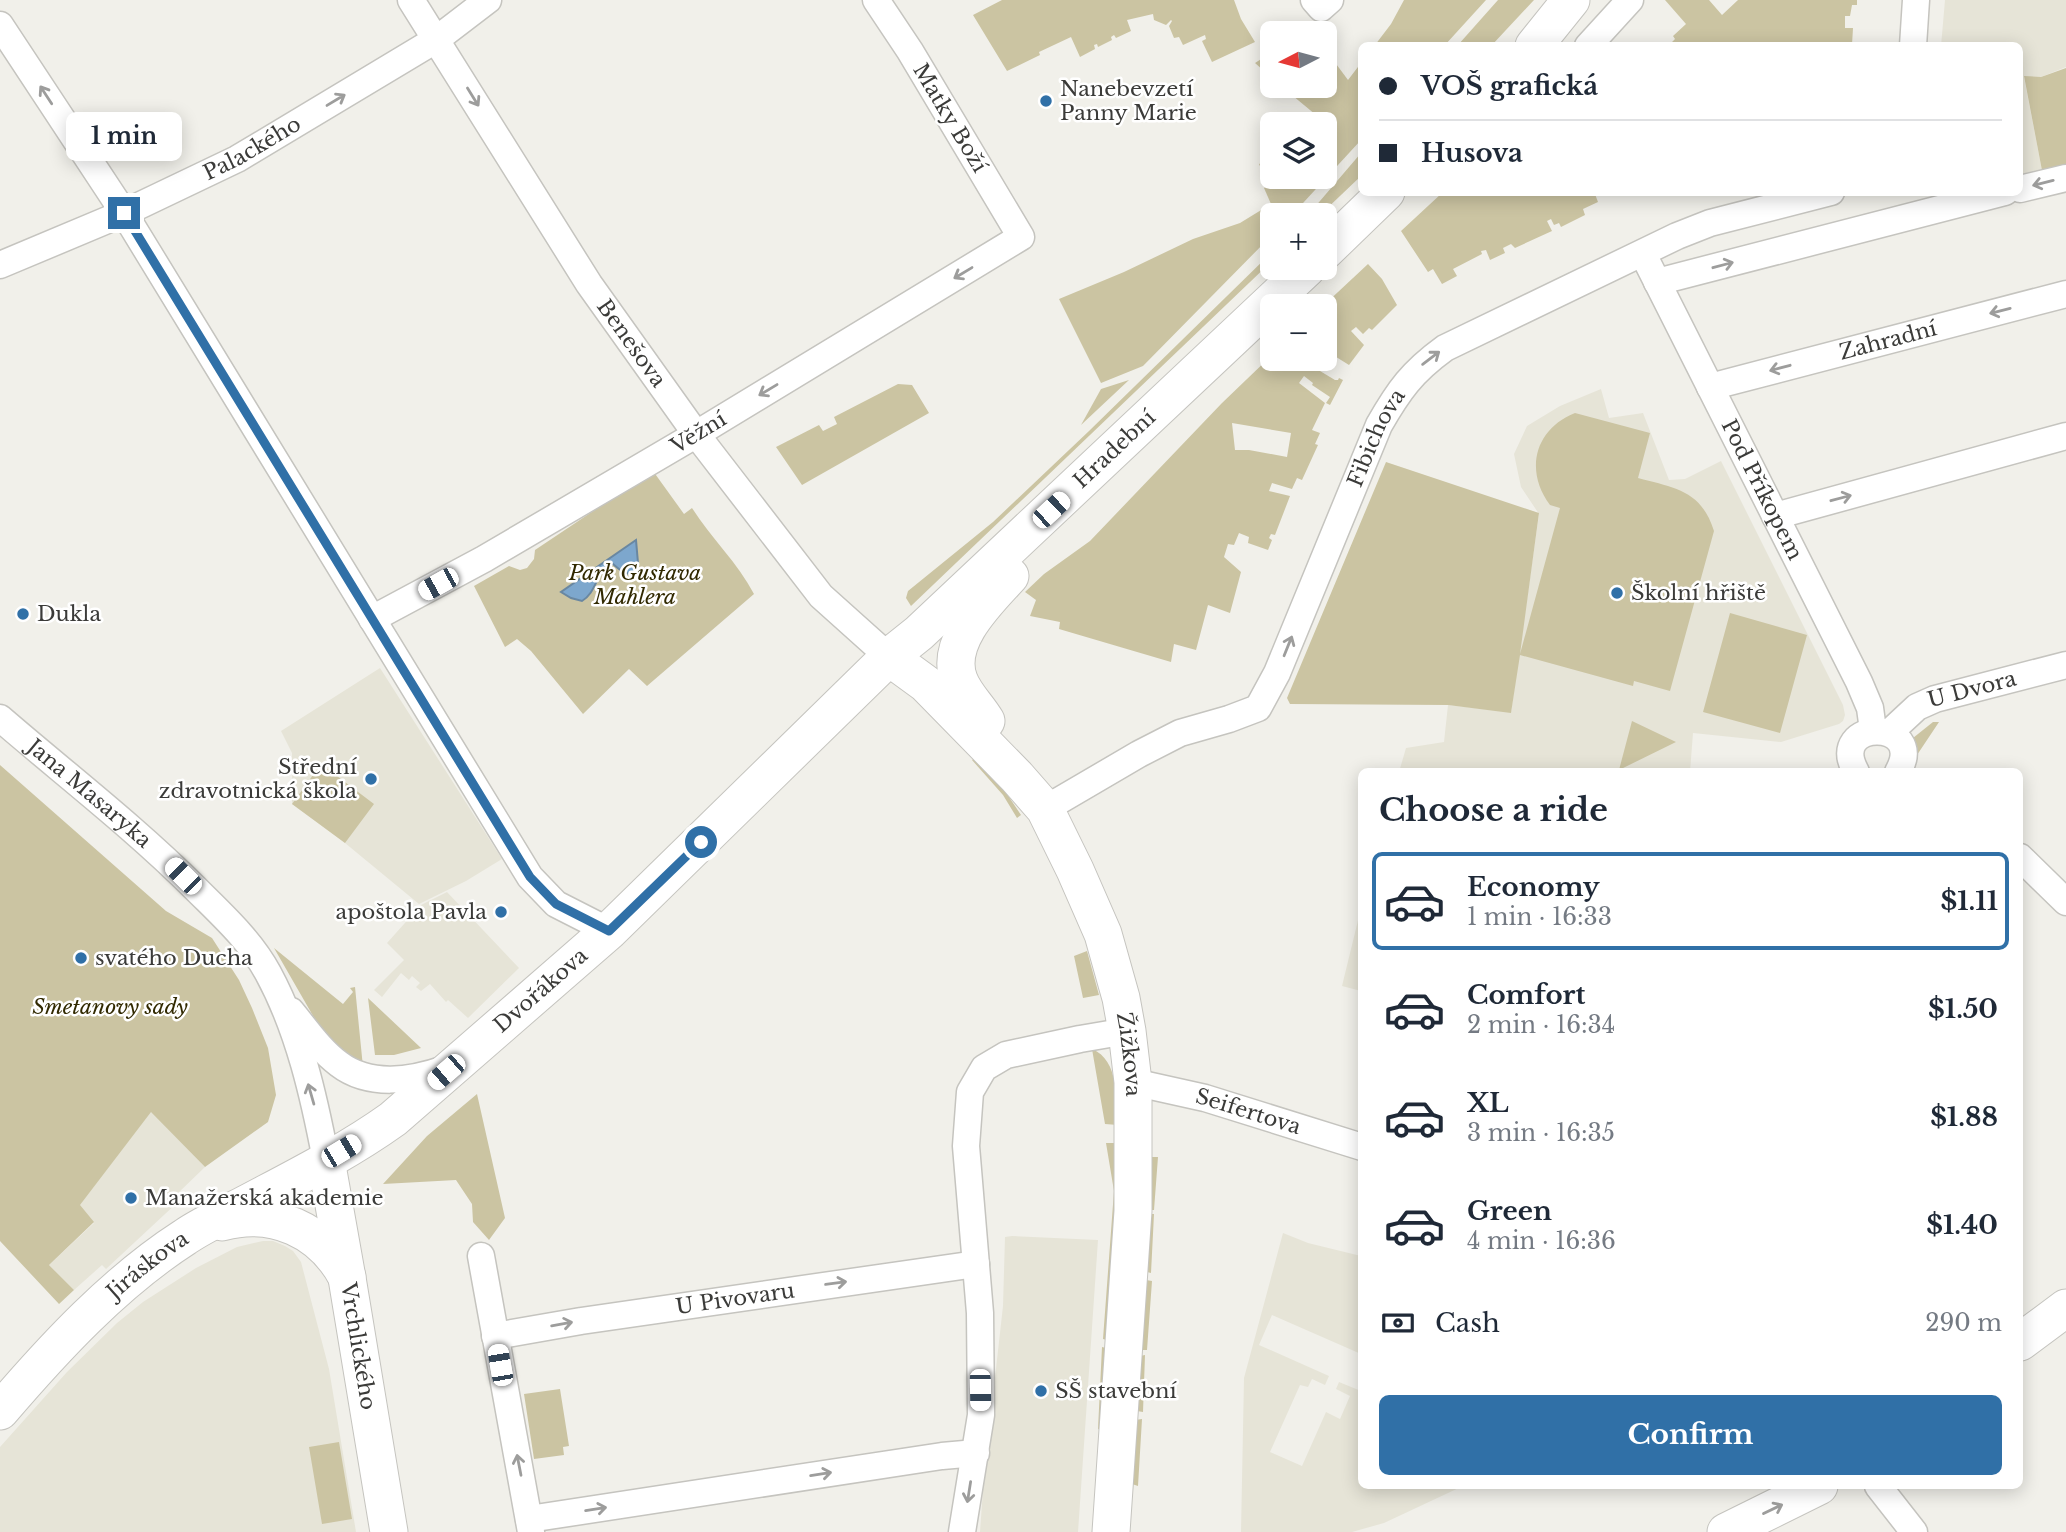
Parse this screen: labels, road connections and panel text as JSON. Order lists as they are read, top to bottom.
{
  "streets": {
    "main road": [
      "Hradební",
      "Dvořákova",
      "Žižkova",
      "Jiráskova",
      "Vrchlického"
    ],
    "street": [
      "Matky Boží",
      "Palackého",
      "Zahradní",
      "Benešova",
      "Věžní",
      "Fibichova",
      "Pod Příkopem",
      "U Dvora",
      "Jana Masaryka",
      "Seifertova",
      "U Pivovaru"
    ]
  },
  "crossings": [
    ["Matky Boží", "Věžní"],
    ["Palackého", "Benešova"],
    ["Zahradní", "Pod Příkopem"],
    ["Benešova", "Věžní"],
    ["Benešova", "Hradební"],
    ["Benešova", "Dvořákova"],
    ["Benešova", "Žižkova"],
    ["Fibichova", "Pod Příkopem"],
    ["Fibichova", "Žižkova"],
    ["Hradební", "Dvořákova"],
    ["Hradební", "Žižkova"],
    ["Pod Příkopem", "U Dvora"],
    ["Jana Masaryka", "Dvořákova"],
    ["Jana Masaryka", "Jiráskova"],
    ["Jana Masaryka", "Vrchlického"],
    ["Dvořákova", "Žižkova"],
    ["Dvořákova", "Jiráskova"],
    ["Dvořákova", "Vrchlického"],
    ["Žižkova", "Seifertova"],
    ["Jiráskova", "Vrchlického"]
  ],
  "one_way": [
    "Palackého",
    "Benešova",
    "Věžní",
    "Fibichova"
  ],
  "parks": ["Park Gustava Mahlera", "Smetanovy sady"],
  "places": [
    "Nanebevzetí Panny Marie",
    "Školní hřiště",
    "Dukla",
    "Střední zdravotnická škola",
    "apoštola Pavla",
    "svatého Ducha",
    "Manažerská akademie",
    "SŠ stavební"
  ],
  "north": "left",
  "page": {
    "map_buttons": ["+", "−"],
    "banner": ["VOŠ grafická", "Husova"],
    "bubble": "1 min",
    "heading": "Choose a ride",
    "list": [
      {
        "name": "Economy",
        "note": "1 min · 16:33",
        "value": "$1.11"
      },
      {
        "name": "Comfort",
        "note": "2 min · 16:34",
        "value": "$1.50"
      },
      {
        "name": "XL",
        "note": "3 min · 16:35",
        "value": "$1.88"
      },
      {
        "name": "Green",
        "note": "4 min · 16:36",
        "value": "$1.40"
      }
    ],
    "pay": ["Cash", "290 m"],
    "buttons": "Confirm"
  }
}
